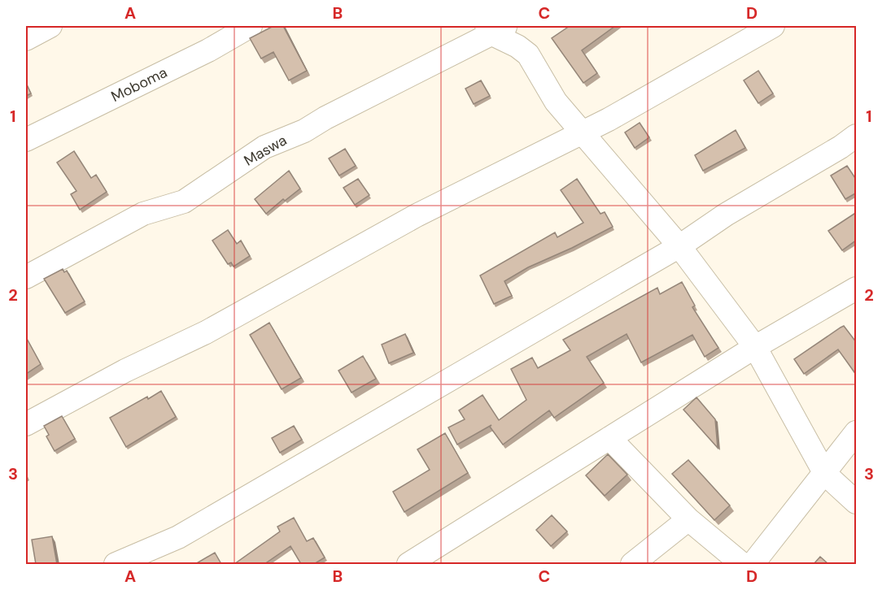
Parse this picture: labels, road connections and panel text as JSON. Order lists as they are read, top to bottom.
{
  "streets": {
    "street": ["Moboma", "Maswa"]
  },
  "grid": {
    "columns": [
      "A",
      "B",
      "C",
      "D"
    ],
    "rows": ["1", "2", "3"]
  }
}
